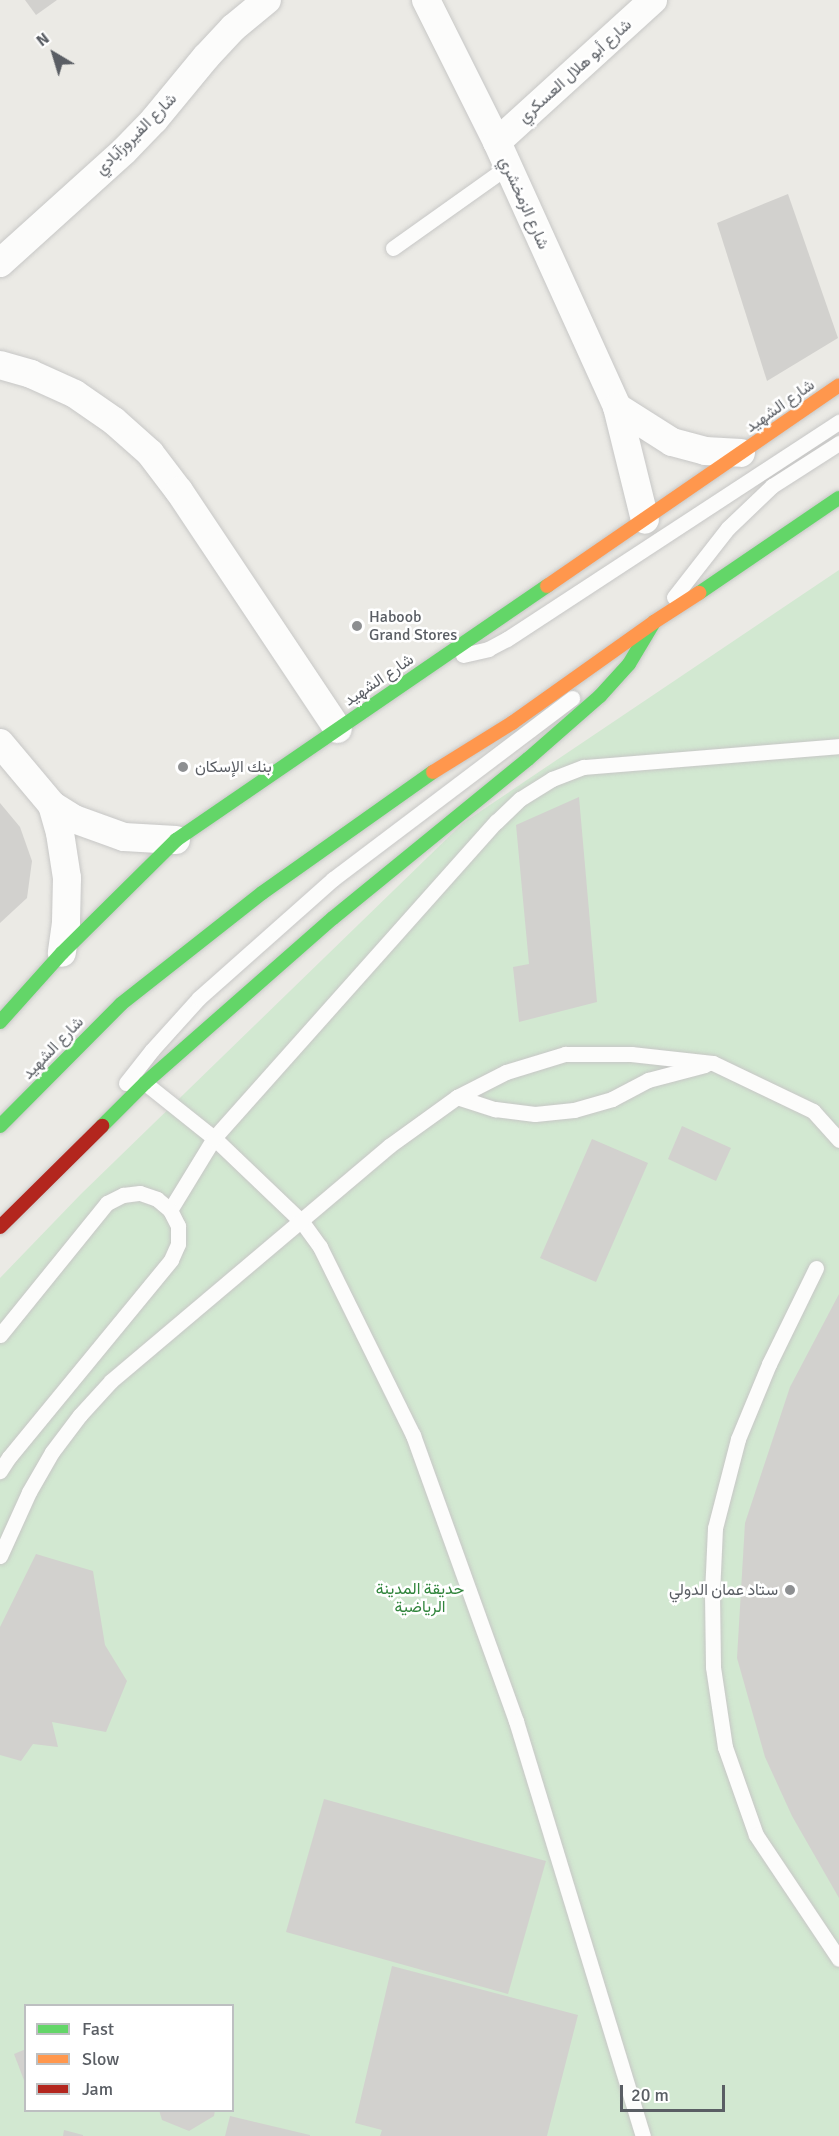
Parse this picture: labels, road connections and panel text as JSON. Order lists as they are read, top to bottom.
{
  "streets": {
    "main road": ["شارع الشهيد"],
    "street": ["شارع أبو هلال العسكري", "شارع الفيروزآبادي", "شارع الزمخشري"]
  },
  "crossings": [
    ["شارع أبو هلال العسكري", "شارع الزمخشري"],
    ["شارع الزمخشري", "شارع الشهيد"]
  ],
  "parks": ["حديقة المدينة الرياضية"],
  "places": ["Haboob Grand Stores", "بنك الإسكان", "ستاد عمان الدولي"],
  "legend": ["Fast", "Slow", "Jam"],
  "scale_bar": "20 m",
  "north": "top left"
}
